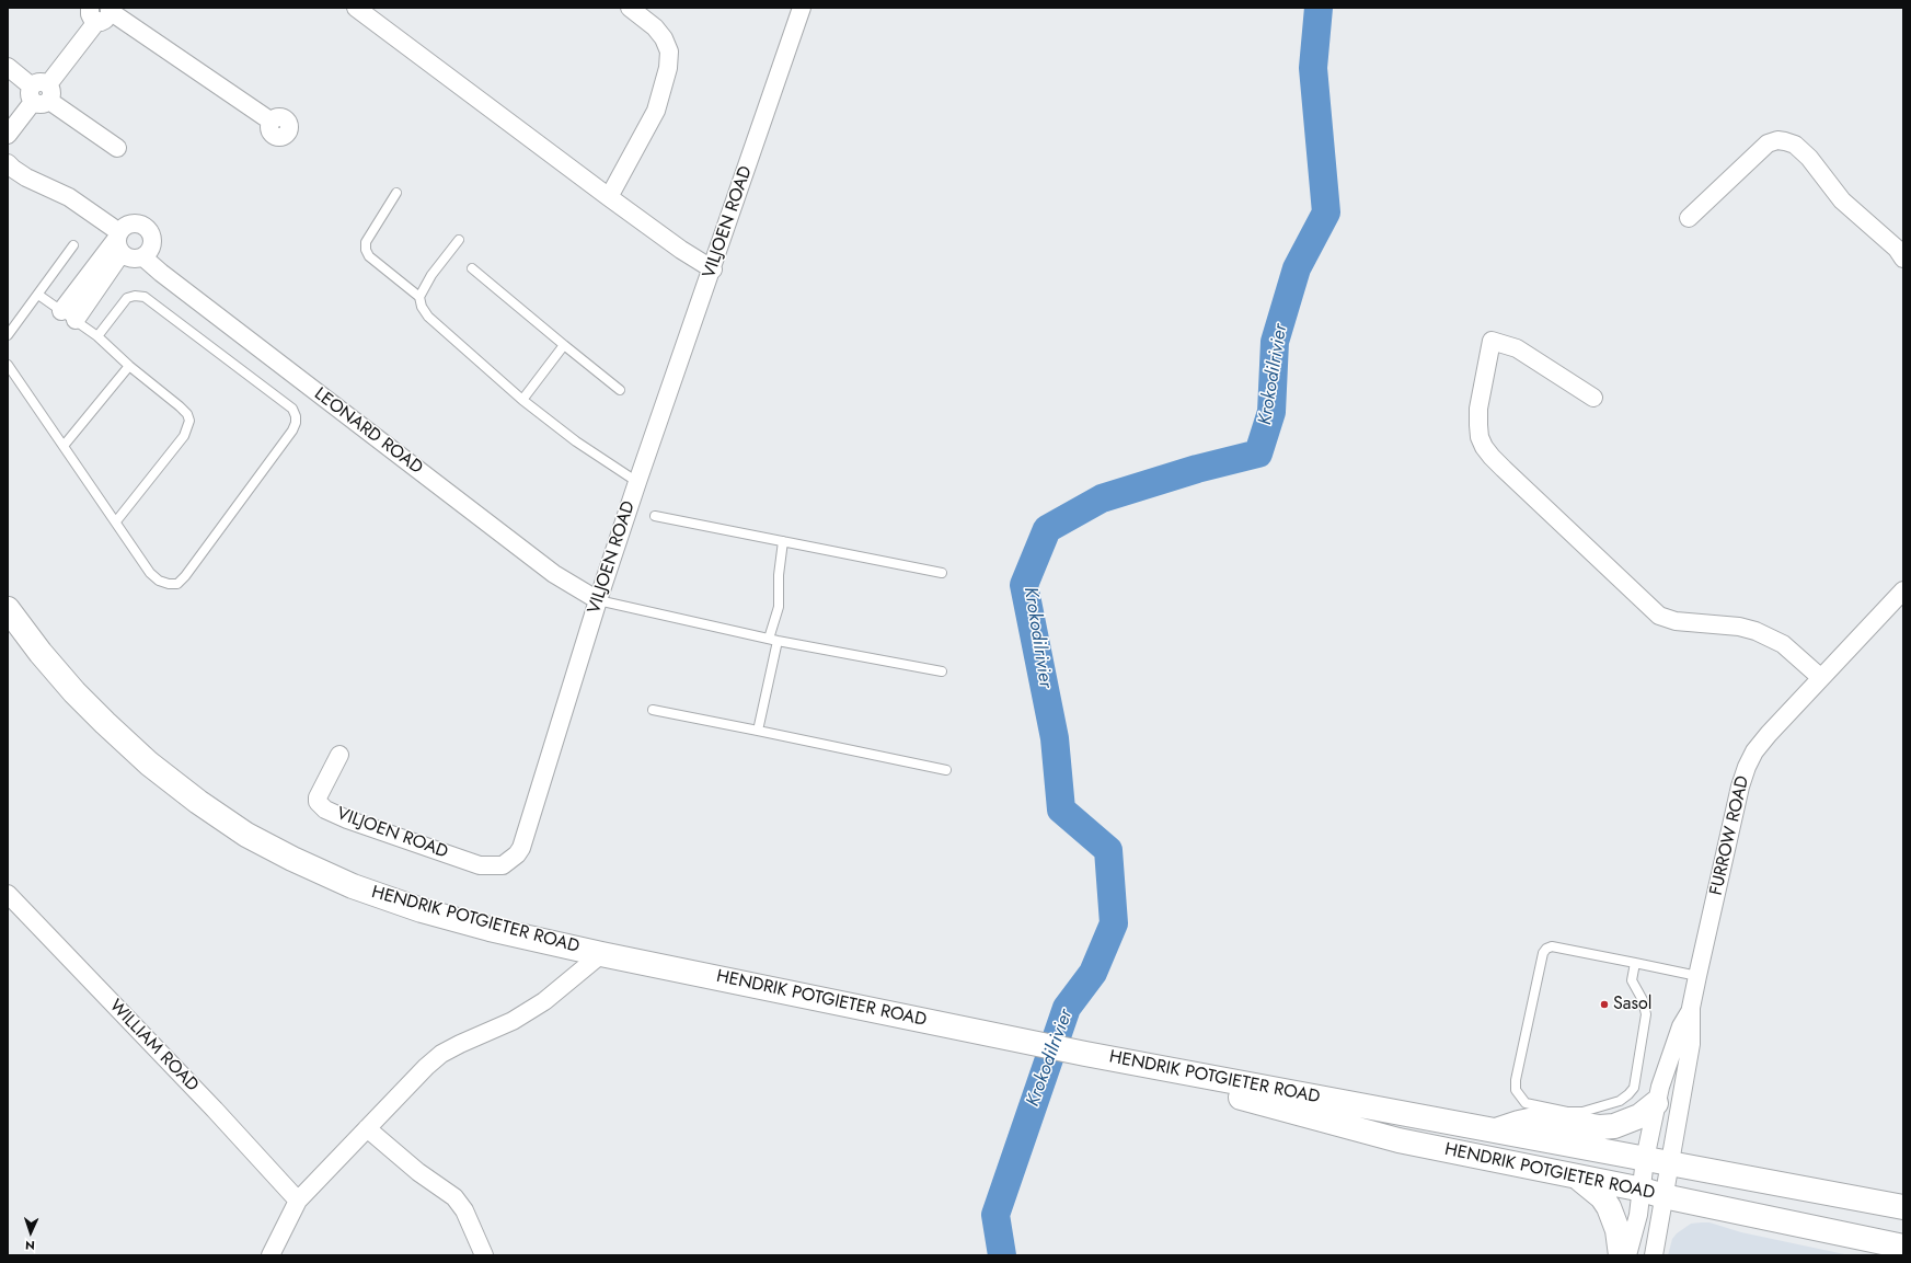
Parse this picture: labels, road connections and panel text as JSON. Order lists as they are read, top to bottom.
{
  "streets": {
    "main road": ["HENDRIK POTGIETER ROAD"],
    "street": [
      "VILJOEN ROAD",
      "LEONARD ROAD",
      "FURROW ROAD",
      "WILLIAM ROAD"
    ]
  },
  "crossings": [
    ["VILJOEN ROAD", "LEONARD ROAD"],
    ["FURROW ROAD", "HENDRIK POTGIETER ROAD"]
  ],
  "water": ["Krokodilrivier"],
  "places": ["Sasol"],
  "north": "bottom"
}
